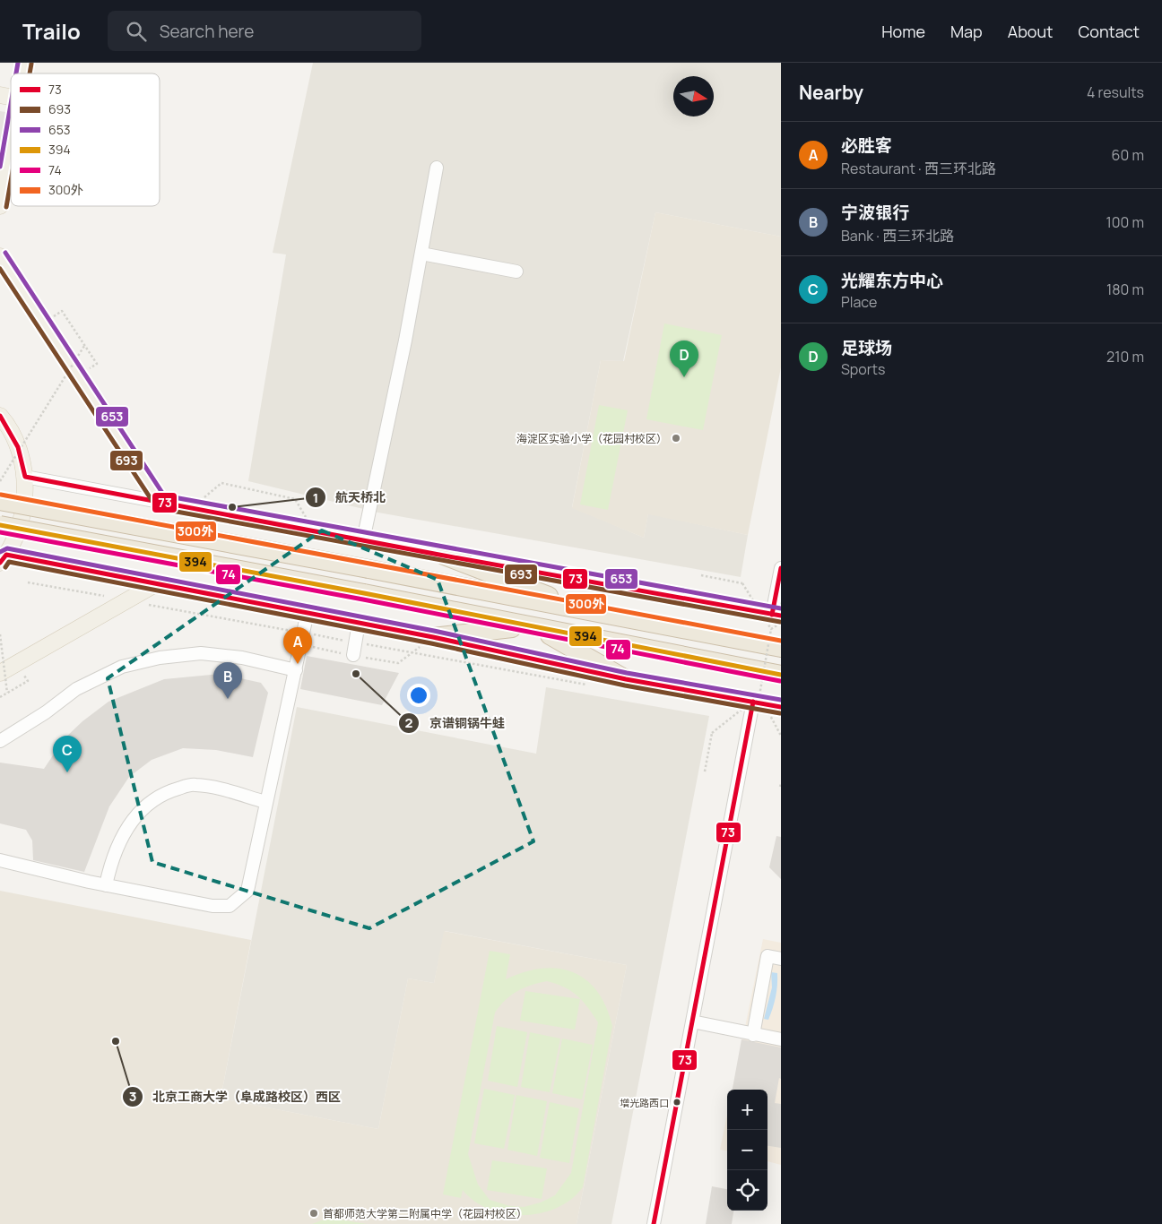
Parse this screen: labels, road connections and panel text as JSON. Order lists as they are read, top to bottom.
{
  "places": [
    "海淀区实验小学（花园村校区）",
    "航天桥北",
    "京谱铜锅牛蛙",
    "北京工商大学（阜成路校区）西区",
    "增光路西口",
    "首都师范大学第二附属中学（花园村校区）"
  ],
  "lines": [
    "transit line 653",
    "transit line 693",
    "transit line 73",
    "transit line 300外",
    "transit line 394",
    "transit line 74"
  ],
  "legend": [
    "73",
    "693",
    "653",
    "394",
    "74",
    "300外"
  ],
  "north": "right",
  "page": {
    "header": "Trailo",
    "search": "Search here",
    "nav": [
      "Home",
      "Map",
      "About",
      "Contact"
    ],
    "heading": ["Nearby", "4 results"],
    "list": [
      {
        "mark": "A",
        "name": "必胜客",
        "note": "Restaurant · 西三环北路",
        "value": "60 m"
      },
      {
        "mark": "B",
        "name": "宁波银行",
        "note": "Bank · 西三环北路",
        "value": "100 m"
      },
      {
        "mark": "C",
        "name": "光耀东方中心",
        "note": "Place",
        "value": "180 m"
      },
      {
        "mark": "D",
        "name": "足球场",
        "note": "Sports",
        "value": "210 m"
      }
    ],
    "pins": [
      "D",
      "A",
      "B",
      "C"
    ],
    "map_buttons": ["+", "−"]
  }
}
